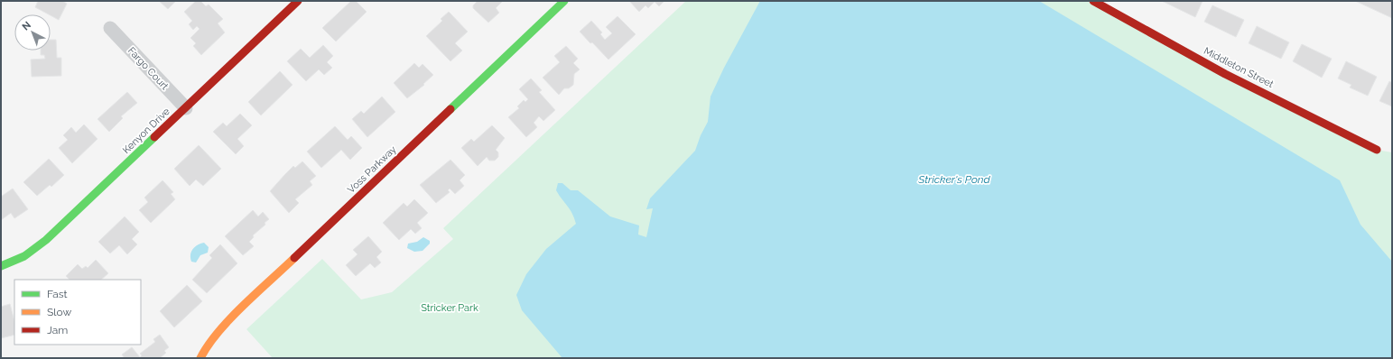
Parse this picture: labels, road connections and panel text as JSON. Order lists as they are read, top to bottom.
{
  "streets": {
    "street": [
      "Middleton Street",
      "Fargo Court",
      "Kenyon Drive",
      "Voss Parkway"
    ]
  },
  "crossings": [
    ["Fargo Court", "Kenyon Drive"]
  ],
  "water": ["Stricker's Pond"],
  "parks": ["Stricker Park"],
  "legend": ["Fast", "Slow", "Jam"],
  "north": "top left"
}
